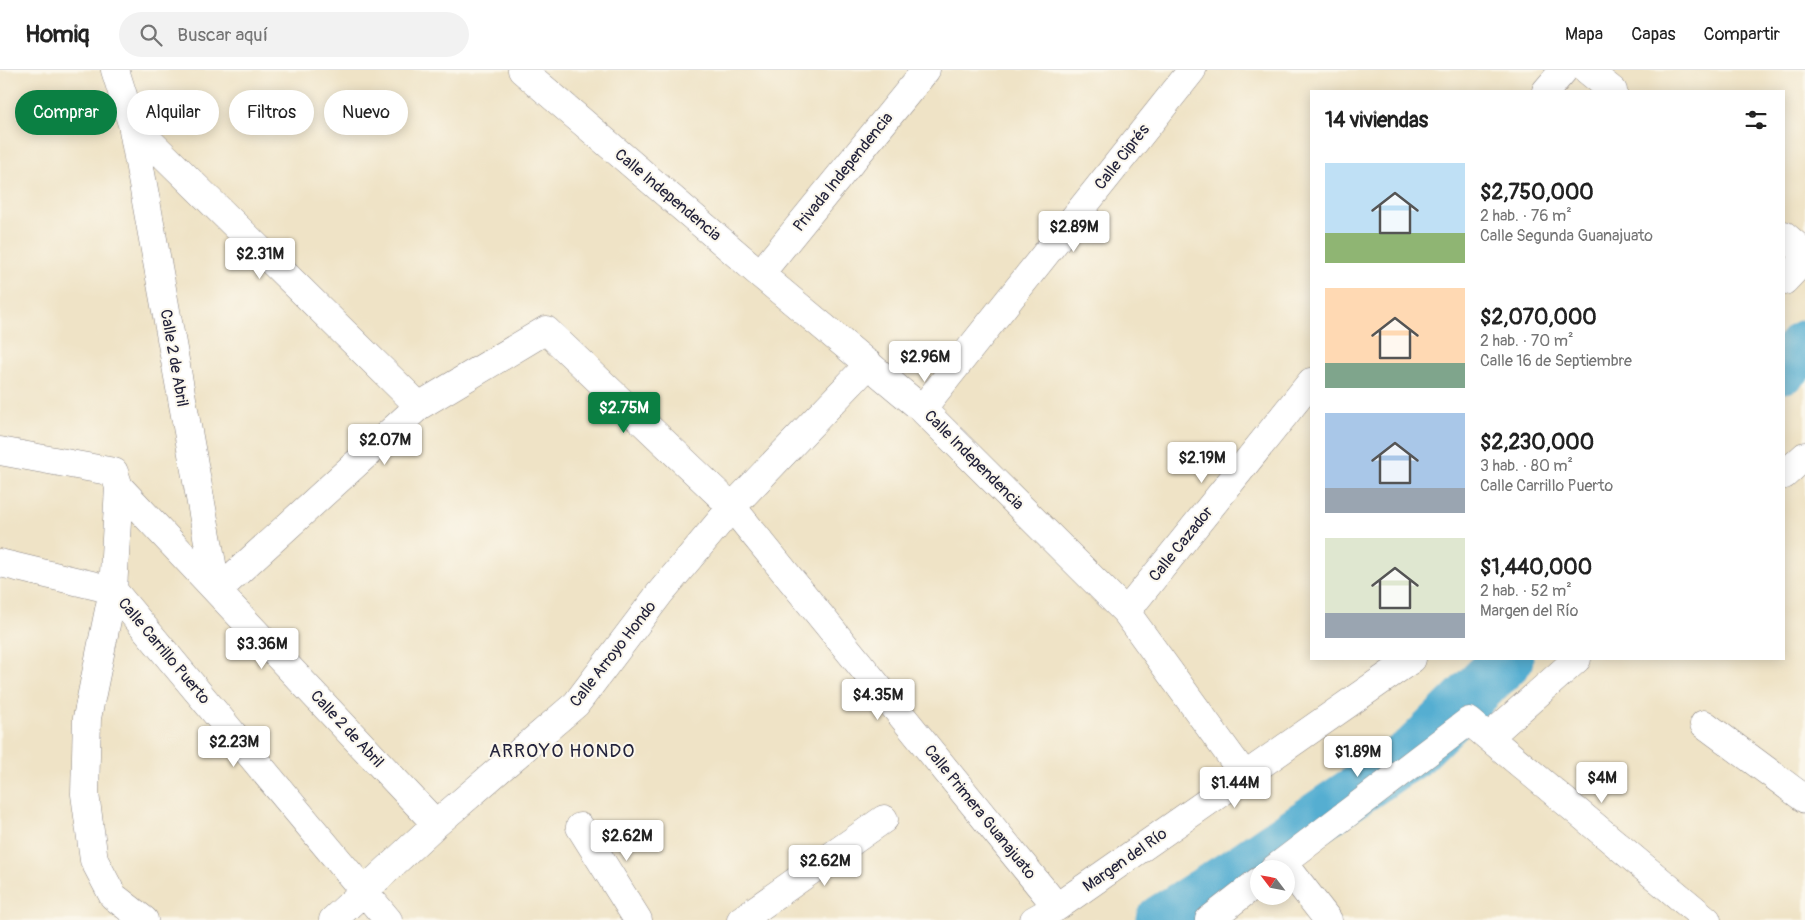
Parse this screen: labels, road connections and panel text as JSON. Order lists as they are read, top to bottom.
{
  "streets": {
    "street": [
      "Calle Ciprés",
      "Privada Independencia",
      "Calle Independencia",
      "Calle 2 de Abril",
      "Calle Cazador",
      "Calle Carrillo Puerto",
      "Calle Arroyo Hondo",
      "Calle Primera Guanajuato",
      "Margen del Río"
    ]
  },
  "crossings": [
    ["Calle Ciprés", "Calle Independencia"],
    ["Privada Independencia", "Calle Independencia"],
    ["Calle Independencia", "Calle Cazador"],
    ["Calle Independencia", "Calle Arroyo Hondo"],
    ["Calle Independencia", "Margen del Río"],
    ["Calle 2 de Abril", "Calle Arroyo Hondo"],
    ["Calle Carrillo Puerto", "Calle Arroyo Hondo"],
    ["Calle Arroyo Hondo", "Calle Primera Guanajuato"],
    ["Calle Primera Guanajuato", "Margen del Río"]
  ],
  "districts": ["ARROYO HONDO"],
  "north": "top left",
  "page": {
    "header": "Homiq",
    "search": "Buscar aquí",
    "nav": ["Mapa", "Capas", "Compartir"],
    "chip": [
      "Comprar",
      "Alquilar",
      "Filtros",
      "Nuevo"
    ],
    "heading": "14 viviendas",
    "list": [
      {
        "name": "$2,750,000",
        "note": "2 hab. · 76 m² · Calle Segunda Guanajuato"
      },
      {
        "name": "$2,070,000",
        "note": "2 hab. · 70 m² · Calle 16 de Septiembre"
      },
      {
        "name": "$2,230,000",
        "note": "3 hab. · 80 m² · Calle Carrillo Puerto"
      },
      {
        "name": "$1,440,000",
        "note": "2 hab. · 52 m² · Margen del Río"
      }
    ],
    "price": [
      "$2.89M",
      "$2.31M",
      "$2.96M",
      "$2.75M",
      "$2.07M",
      "$2.19M",
      "$3.36M",
      "$4.35M",
      "$2.23M",
      "$1.89M",
      "$4M",
      "$1.44M",
      "$2.62M",
      "$2.62M"
    ]
  }
}
